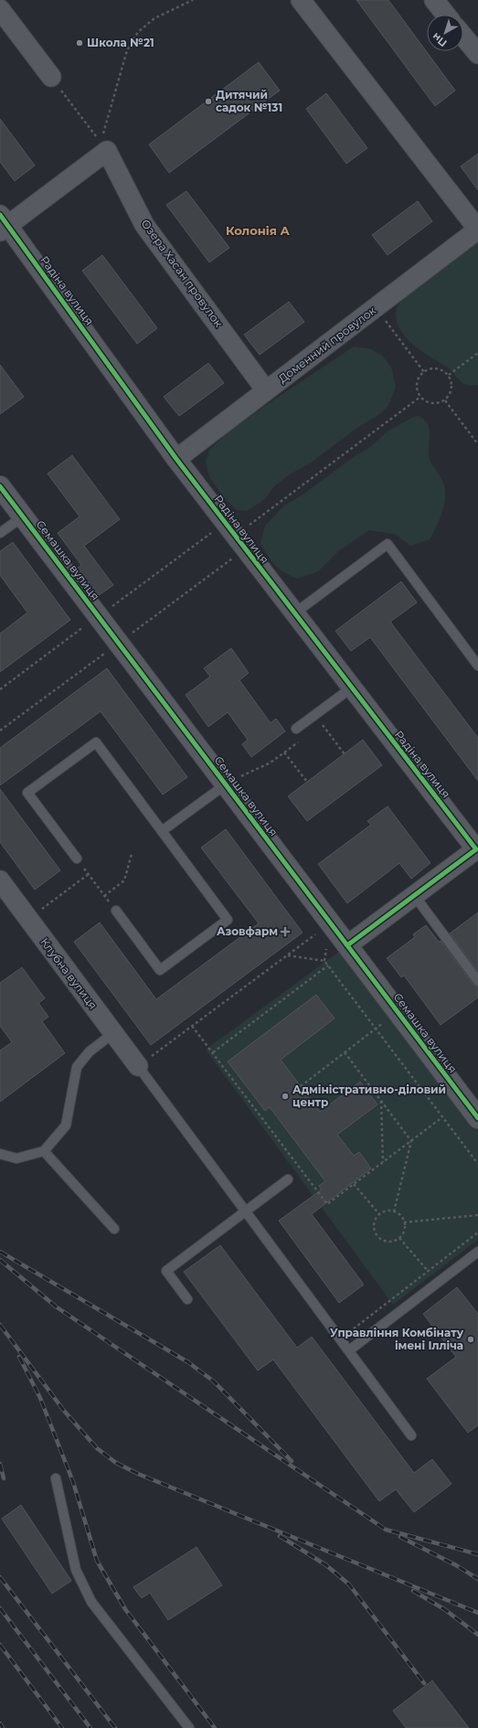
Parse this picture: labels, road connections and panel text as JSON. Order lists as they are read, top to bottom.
{
  "streets": {
    "street": [
      "Озера Хасан провулок",
      "Радіна вулиця",
      "Доменний провулок",
      "Семашка вулиця",
      "Клубна вулиця"
    ]
  },
  "crossings": [
    ["Озера Хасан провулок", "Доменний провулок"],
    ["Радіна вулиця", "Доменний провулок"]
  ],
  "districts": ["Колонія А"],
  "places": {
    "other": [
      "Школа №21",
      "Дитячий садок №131",
      "Адміністративно-діловий центр",
      "Управління Комбінату імені Ілліча"
    ],
    "health": ["Азовфарм"]
  },
  "north": "bottom left"
}
